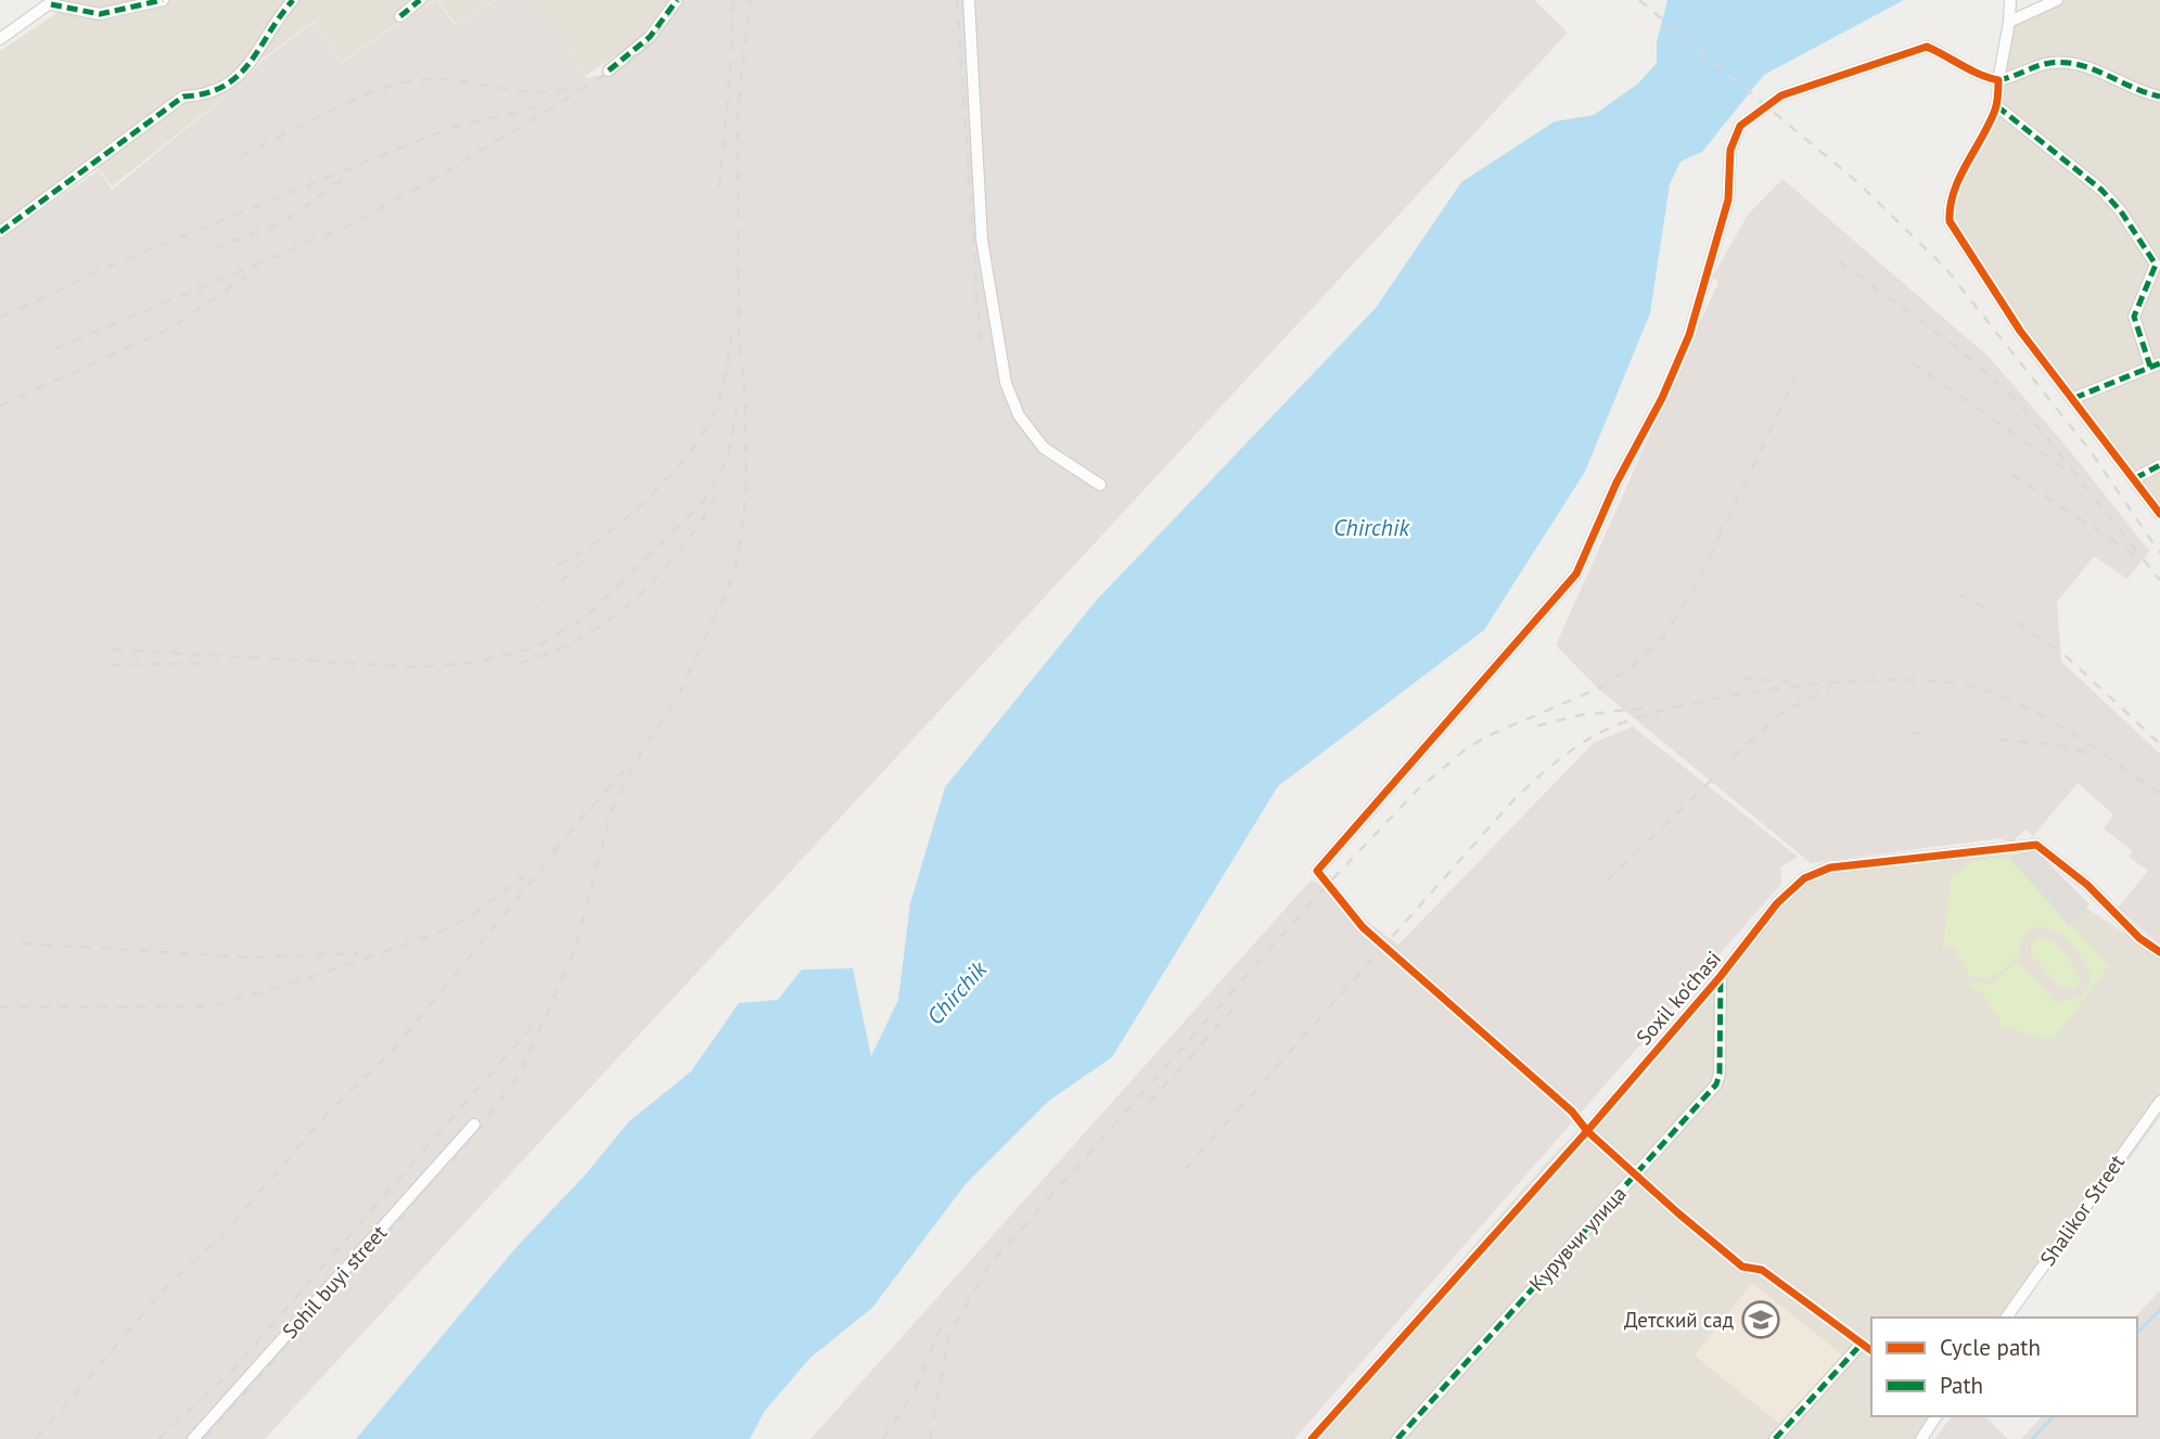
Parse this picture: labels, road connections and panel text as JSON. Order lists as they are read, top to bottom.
{
  "streets": {
    "street": [
      "Soxil ko'chasi",
      "Shаlikor Street",
      "Курувчи улица",
      "Sohil buyi street"
    ]
  },
  "crossings": [
    ["Soxil ko'chasi", "Курувчи улица"]
  ],
  "water": ["Chirchik"],
  "places": {
    "school or university": ["Детский сад"]
  },
  "legend": ["Cycle path", "Path"]
}
